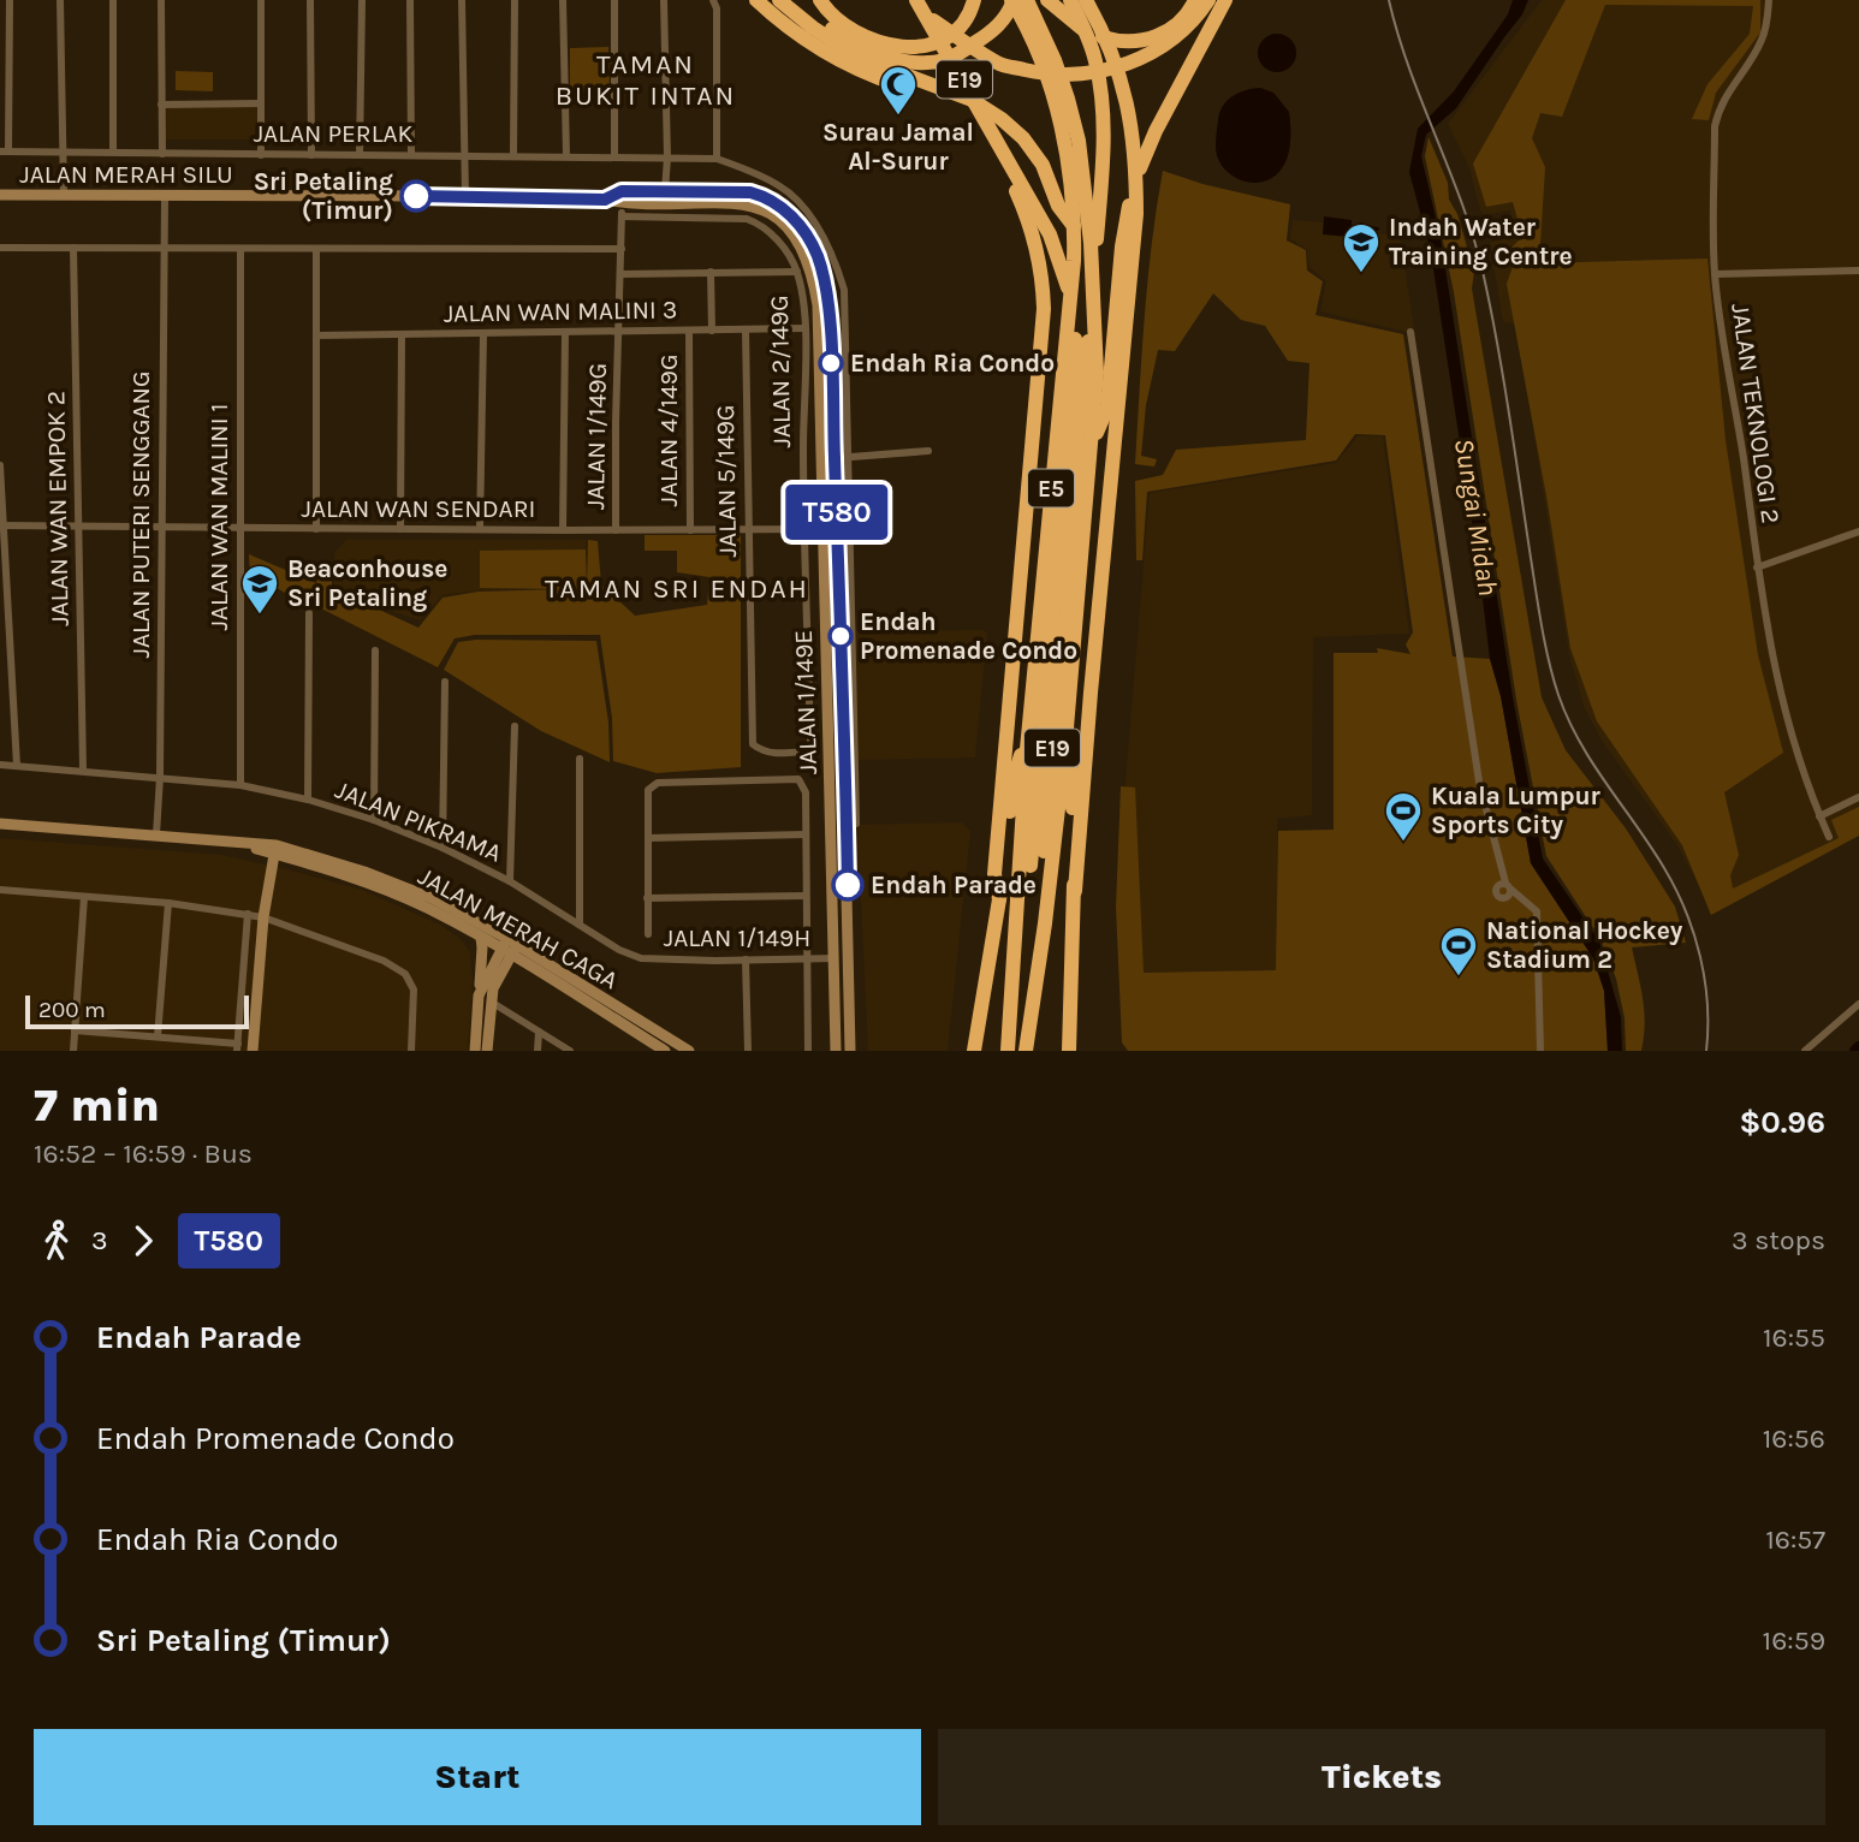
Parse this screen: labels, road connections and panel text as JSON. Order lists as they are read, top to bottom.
{
  "streets": {
    "highway": ["E19", "E5"],
    "street": [
      "JALAN PERLAK",
      "JALAN MERAH SILU",
      "JALAN WAN MALINI 3",
      "JALAN 2/149G",
      "JALAN TEKNOLOGI 2",
      "JALAN 4/149G",
      "JALAN 1/149G",
      "JALAN 5/149G",
      "JALAN WAN EMPOK 2",
      "JALAN WAN SENDARI",
      "JALAN PUTERI SENGGANG",
      "JALAN WAN MALINI 1",
      "JALAN 1/149E",
      "JALAN PIKRAMA",
      "JALAN MERAH CAGA",
      "JALAN 1/149H"
    ]
  },
  "crossings": [
    ["E19", "E5"],
    ["JALAN MERAH SILU", "JALAN 1/149G"],
    ["JALAN MERAH SILU", "JALAN PUTERI SENGGANG"],
    ["JALAN MERAH SILU", "JALAN 1/149E"],
    ["JALAN WAN MALINI 3", "JALAN 2/149G"],
    ["JALAN WAN MALINI 3", "JALAN 4/149G"],
    ["JALAN WAN MALINI 3", "JALAN 1/149G"],
    ["JALAN WAN MALINI 3", "JALAN 5/149G"],
    ["JALAN 2/149G", "JALAN 1/149G"],
    ["JALAN 2/149G", "JALAN 5/149G"],
    ["JALAN 2/149G", "JALAN WAN SENDARI"],
    ["JALAN 4/149G", "JALAN WAN SENDARI"],
    ["JALAN 1/149G", "JALAN WAN SENDARI"],
    ["JALAN 1/149G", "JALAN 1/149E"],
    ["JALAN 5/149G", "JALAN WAN SENDARI"],
    ["JALAN WAN EMPOK 2", "JALAN WAN SENDARI"],
    ["JALAN WAN EMPOK 2", "JALAN PIKRAMA"],
    ["JALAN WAN SENDARI", "JALAN PUTERI SENGGANG"],
    ["JALAN WAN SENDARI", "JALAN WAN MALINI 1"],
    ["JALAN WAN SENDARI", "JALAN 1/149E"],
    ["JALAN PUTERI SENGGANG", "JALAN PIKRAMA"],
    ["JALAN PUTERI SENGGANG", "JALAN MERAH CAGA"],
    ["JALAN WAN MALINI 1", "JALAN PIKRAMA"],
    ["JALAN 1/149E", "JALAN 1/149H"],
    ["JALAN PIKRAMA", "JALAN 1/149H"]
  ],
  "districts": ["TAMAN BUKIT INTAN", "TAMAN SRI ENDAH"],
  "water": ["Sungai Midah"],
  "places": {
    "mosque": ["Surau Jamal Al-Surur"],
    "other": [
      "Sri Petaling (Timur)",
      "Endah Ria Condo",
      "Endah Promenade Condo",
      "Endah Parade"
    ],
    "school or university": ["Indah Water Training Centre", "Beaconhouse Sri Petaling"],
    "sports": ["Kuala Lumpur Sports City", "National Hockey Stadium 2"]
  },
  "lines": ["bus line T580"],
  "scale_bar": "200 m",
  "page": {
    "on_map": "T580",
    "scale": "200 m",
    "heading": ["7 min", "16:52 – 16:59 · Bus", "$0.96"],
    "legs": ["3", "T580", "3 stops"],
    "list": [
      {
        "name": "Endah Parade",
        "value": "16:55"
      },
      {
        "name": "Endah Promenade Condo",
        "value": "16:56"
      },
      {
        "name": "Endah Ria Condo",
        "value": "16:57"
      },
      {
        "name": "Sri Petaling (Timur)",
        "value": "16:59"
      }
    ],
    "buttons": ["Start", "Tickets"]
  }
}
